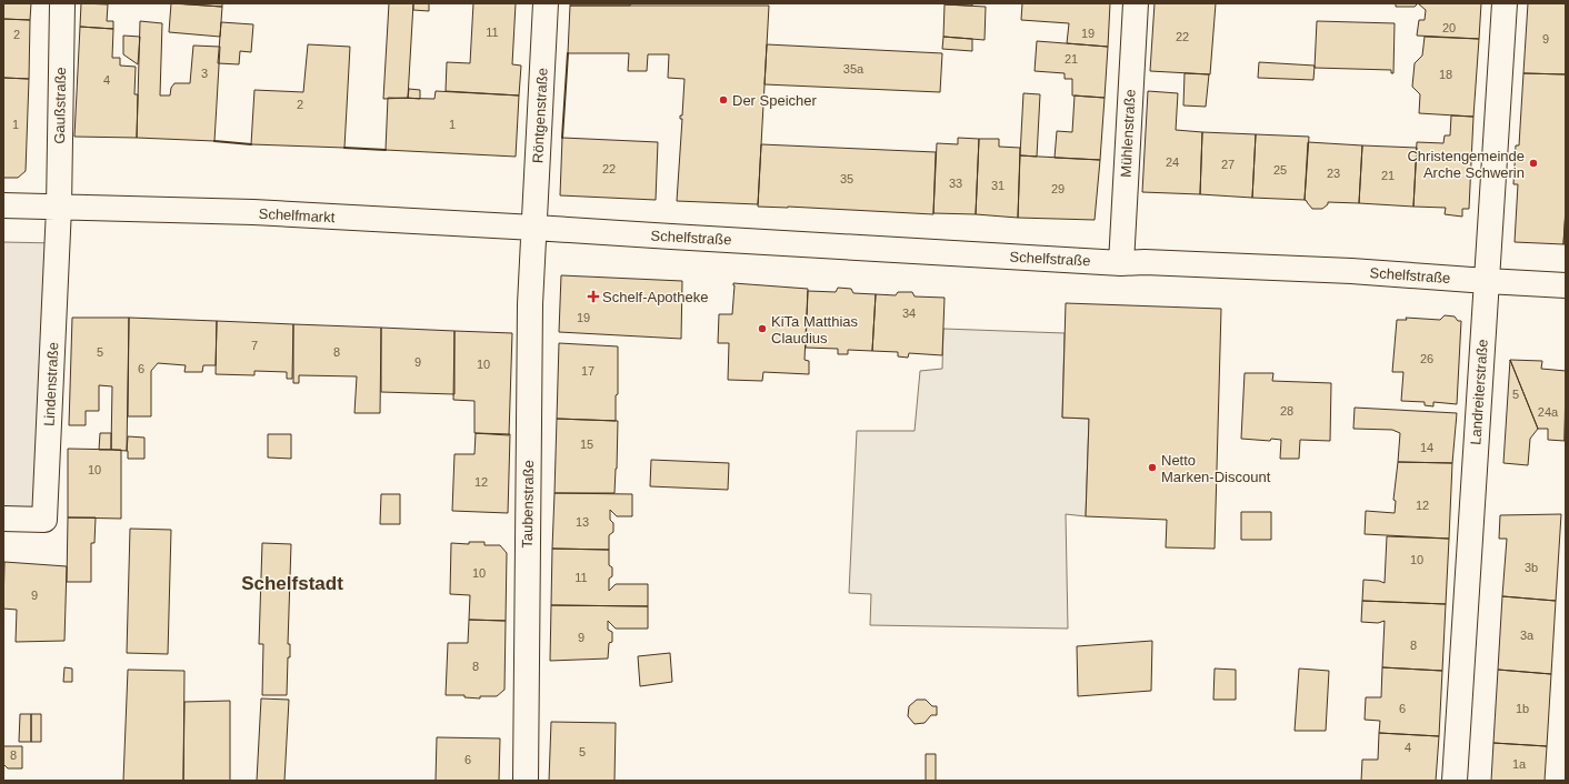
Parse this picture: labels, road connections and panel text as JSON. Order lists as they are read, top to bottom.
{
  "streets": {
    "street": [
      "Gaußstraße",
      "Röntgenstraße",
      "Mühlenstraße",
      "Schelfmarkt",
      "Schelfstraße",
      "Lindenstraße",
      "Landreiterstraße",
      "Taubenstraße"
    ]
  },
  "crossings": [
    ["Gaußstraße", "Schelfmarkt"],
    ["Gaußstraße", "Lindenstraße"],
    ["Röntgenstraße", "Schelfmarkt"],
    ["Röntgenstraße", "Schelfstraße"],
    ["Röntgenstraße", "Taubenstraße"],
    ["Mühlenstraße", "Schelfstraße"],
    ["Schelfmarkt", "Schelfstraße"],
    ["Schelfmarkt", "Lindenstraße"],
    ["Schelfmarkt", "Taubenstraße"],
    ["Schelfstraße", "Landreiterstraße"],
    ["Schelfstraße", "Taubenstraße"]
  ],
  "districts": ["Schelfstadt"],
  "places": {
    "other": [
      "Der Speicher",
      "Christengemeinde Arche Schwerin",
      "KiTa Matthias Claudius",
      "Netto Marken-Discount"
    ],
    "health": ["Schelf-Apotheke"]
  },
  "house_numbers": [
    "20",
    "11",
    "19",
    "2",
    "22",
    "9",
    "21",
    "35a",
    "3",
    "18",
    "4",
    "2",
    "1",
    "1",
    "24",
    "27",
    "22",
    "25",
    "23",
    "21",
    "35",
    "33",
    "31",
    "29",
    "34",
    "19",
    "7",
    "5",
    "8",
    "26",
    "9",
    "10",
    "6",
    "17",
    "5",
    "28",
    "24a",
    "15",
    "14",
    "10",
    "12",
    "12",
    "13",
    "10",
    "3b",
    "10",
    "11",
    "9",
    "3a",
    "9",
    "8",
    "8",
    "6",
    "1b",
    "4",
    "5",
    "8",
    "6",
    "1a"
  ]
}
